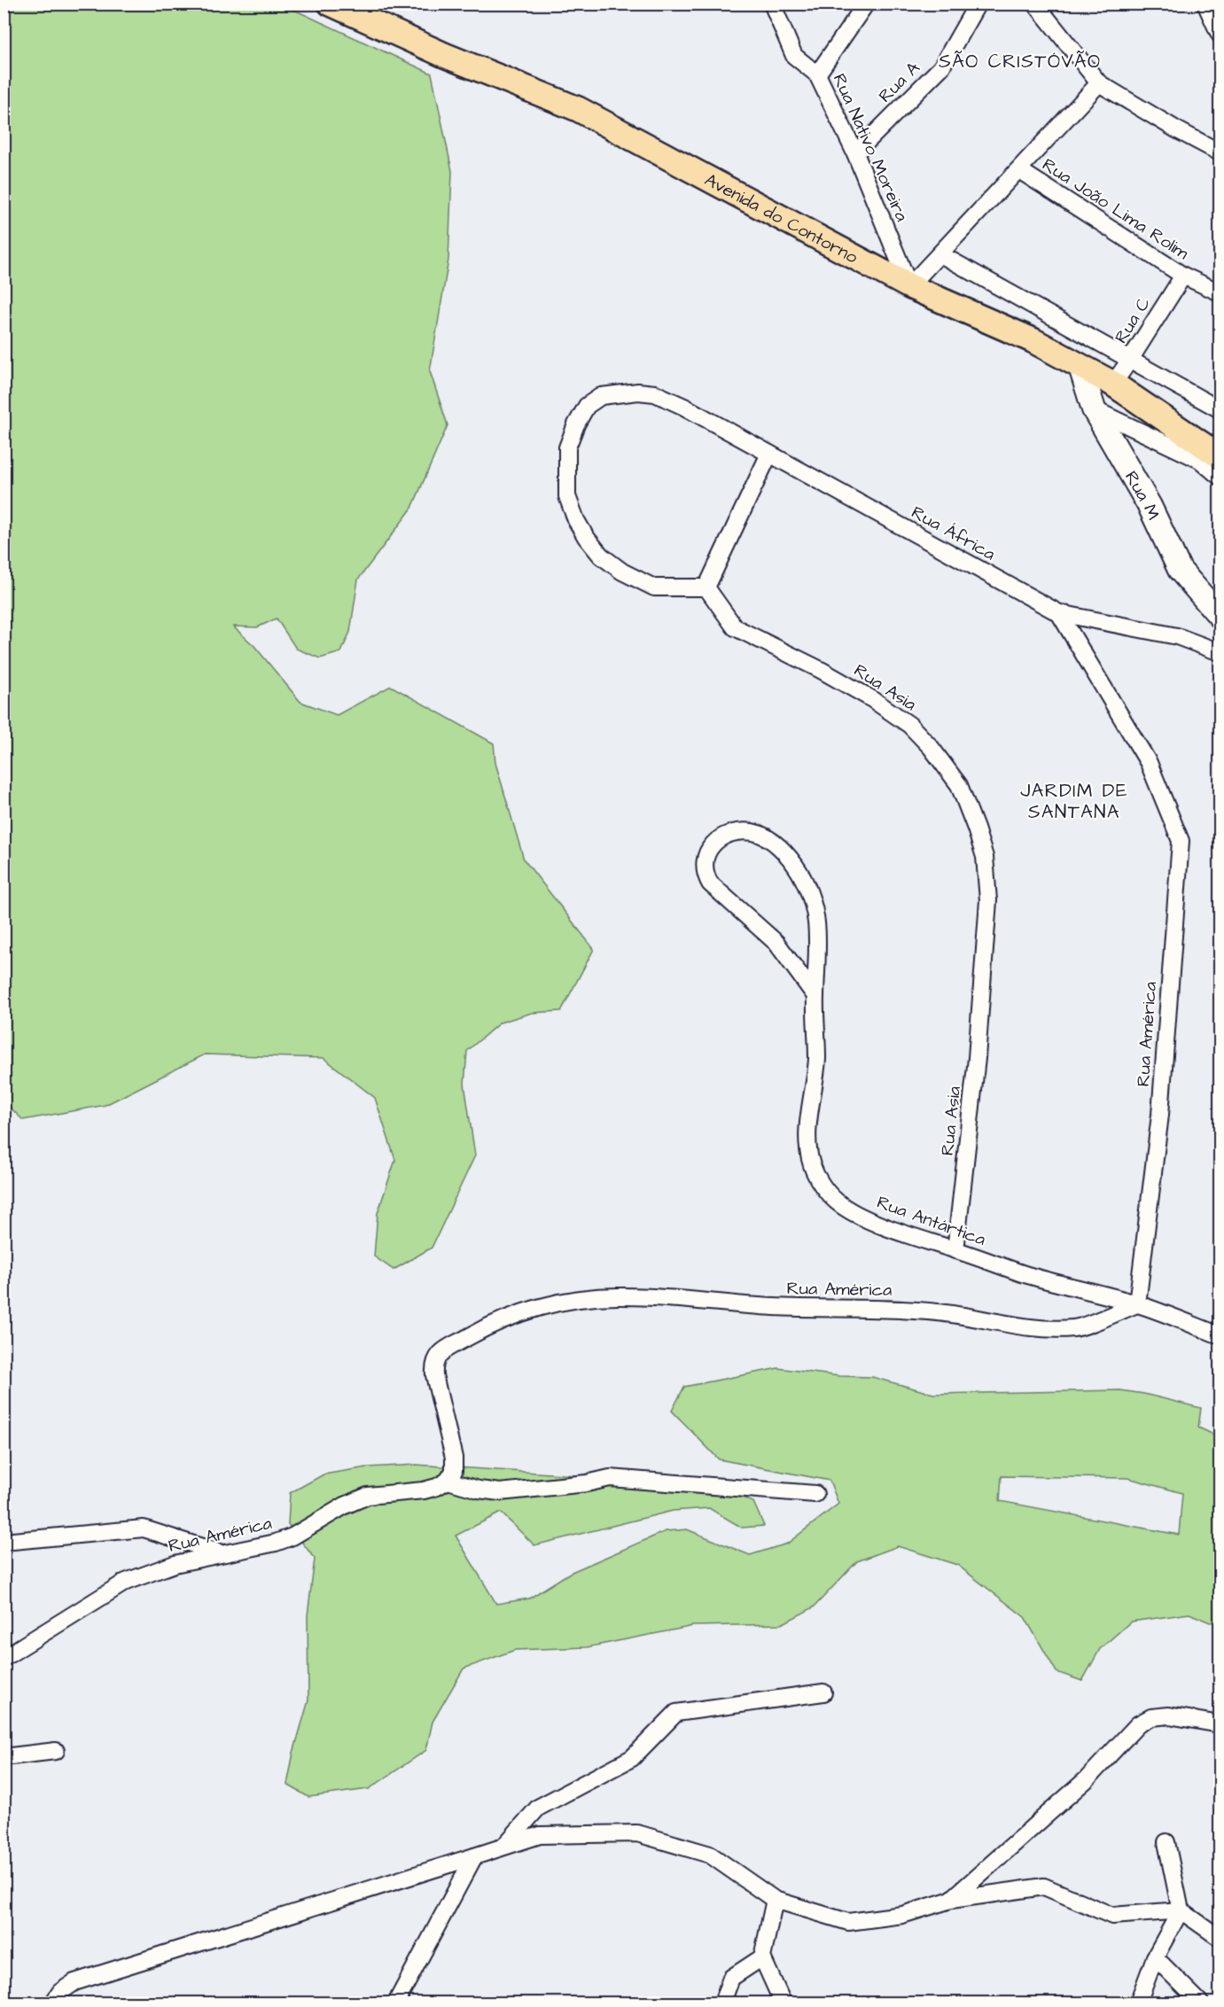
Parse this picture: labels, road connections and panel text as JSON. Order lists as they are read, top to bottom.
{
  "streets": {
    "main road": ["Avenida do Contorno"],
    "street": [
      "Rua A",
      "Rua Nativo Moreira",
      "Rua João Lima Rolim",
      "Rua C",
      "Rua M",
      "Rua África",
      "Rua Asia",
      "Rua América",
      "Rua Antártica"
    ]
  },
  "crossings": [
    ["Rua A", "Rua Nativo Moreira"],
    ["Rua Nativo Moreira", "Avenida do Contorno"],
    ["Rua João Lima Rolim", "Rua C"],
    ["Avenida do Contorno", "Rua C"],
    ["Avenida do Contorno", "Rua M"],
    ["Rua África", "Rua Asia"],
    ["Rua África", "Rua América"],
    ["Rua Asia", "Rua Antártica"],
    ["Rua América", "Rua Antártica"]
  ],
  "districts": ["SÃO CRISTÓVÃO", "JARDIM DE SANTANA"]
}
